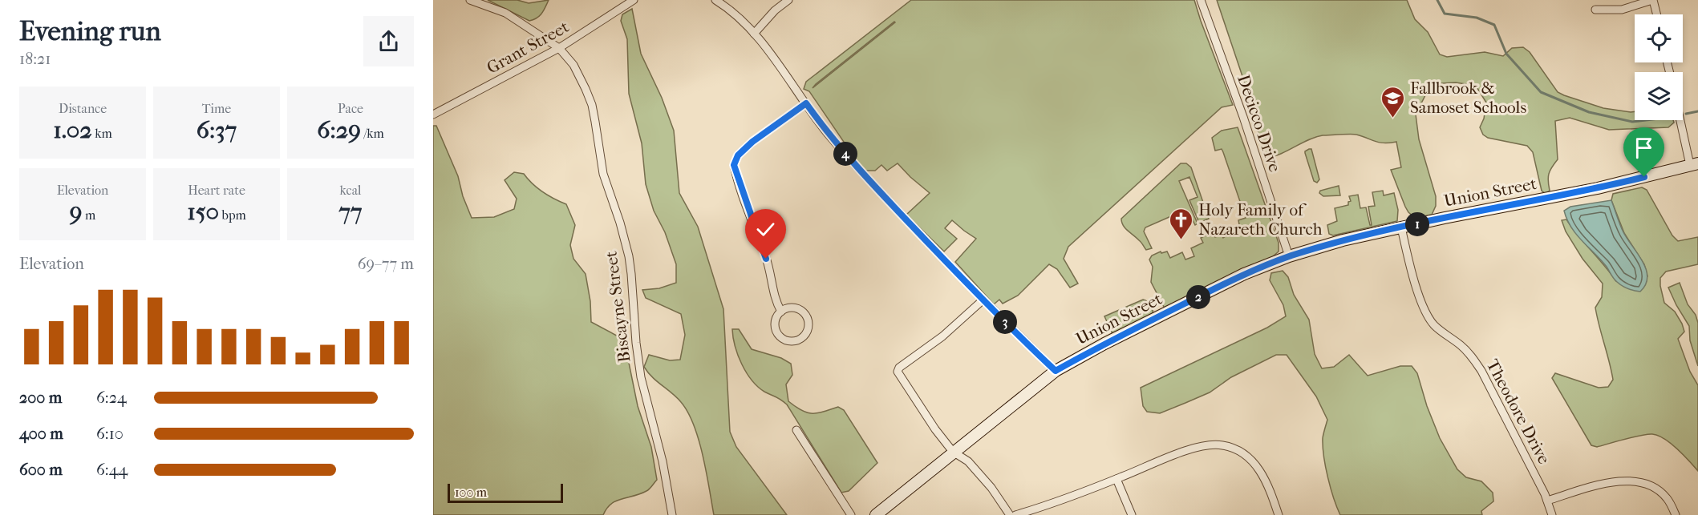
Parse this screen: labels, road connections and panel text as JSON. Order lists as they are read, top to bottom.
{
  "streets": {
    "street": [
      "Grant Street",
      "Decicco Drive",
      "Union Street",
      "Biscayne Street",
      "Theodore Drive"
    ]
  },
  "crossings": [
    ["Grant Street", "Biscayne Street"],
    ["Decicco Drive", "Union Street"],
    ["Union Street", "Theodore Drive"]
  ],
  "places": {
    "school or university": ["Fallbrook & Samoset Schools"],
    "church": ["Holy Family of Nazareth Church"]
  },
  "scale_bar": "100 m",
  "page": {
    "heading": ["Evening run", "18:21"],
    "stats": [
      ["Distance", "1.02 km"],
      ["Time", "6:37"],
      ["Pace", "6:29 /km"],
      ["Elevation", "9 m"],
      ["Heart rate", "150 bpm"],
      ["kcal", "77"]
    ],
    "pins": [
      "4",
      "1",
      "2",
      "3"
    ],
    "chart": ["Elevation", "69–77 m"],
    "list": [
      {
        "name": "200 m",
        "note": "6:24"
      },
      {
        "name": "400 m",
        "note": "6:10"
      },
      {
        "name": "600 m",
        "note": "6:44"
      }
    ],
    "scale": "100 m"
  }
}
